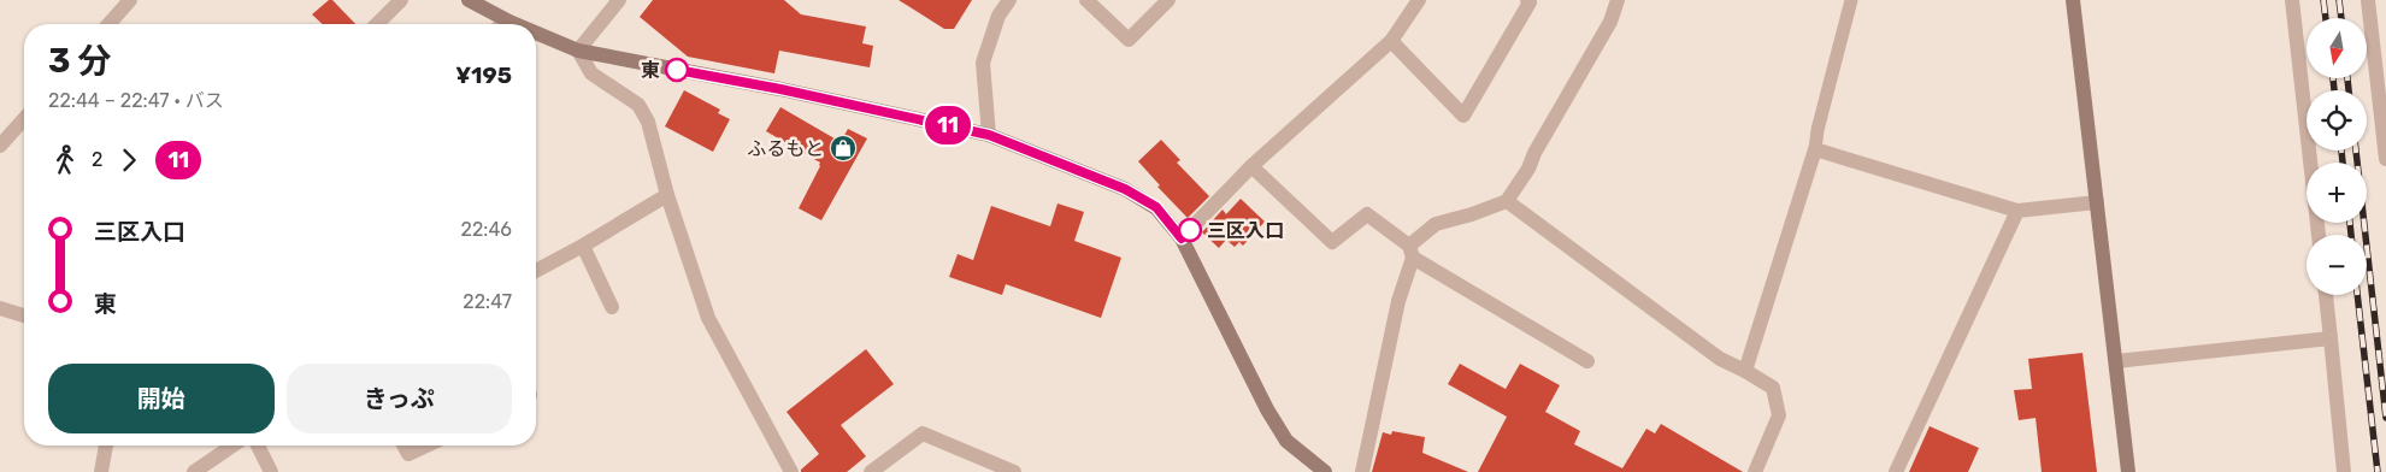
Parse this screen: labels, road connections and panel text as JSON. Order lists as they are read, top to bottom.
{
  "places": {
    "other": ["東", "三区入口"],
    "shop": ["ふるもと"]
  },
  "lines": ["bus line 11"],
  "north": "bottom",
  "page": {
    "on_map": "11",
    "map_buttons": ["+", "−"],
    "heading": ["3 分", "22:44 – 22:47 · バス", "¥195"],
    "legs": ["2", "11"],
    "list": [
      {
        "name": "三区入口",
        "value": "22:46"
      },
      {
        "name": "東",
        "value": "22:47"
      }
    ],
    "buttons": ["開始", "きっぷ"]
  }
}
